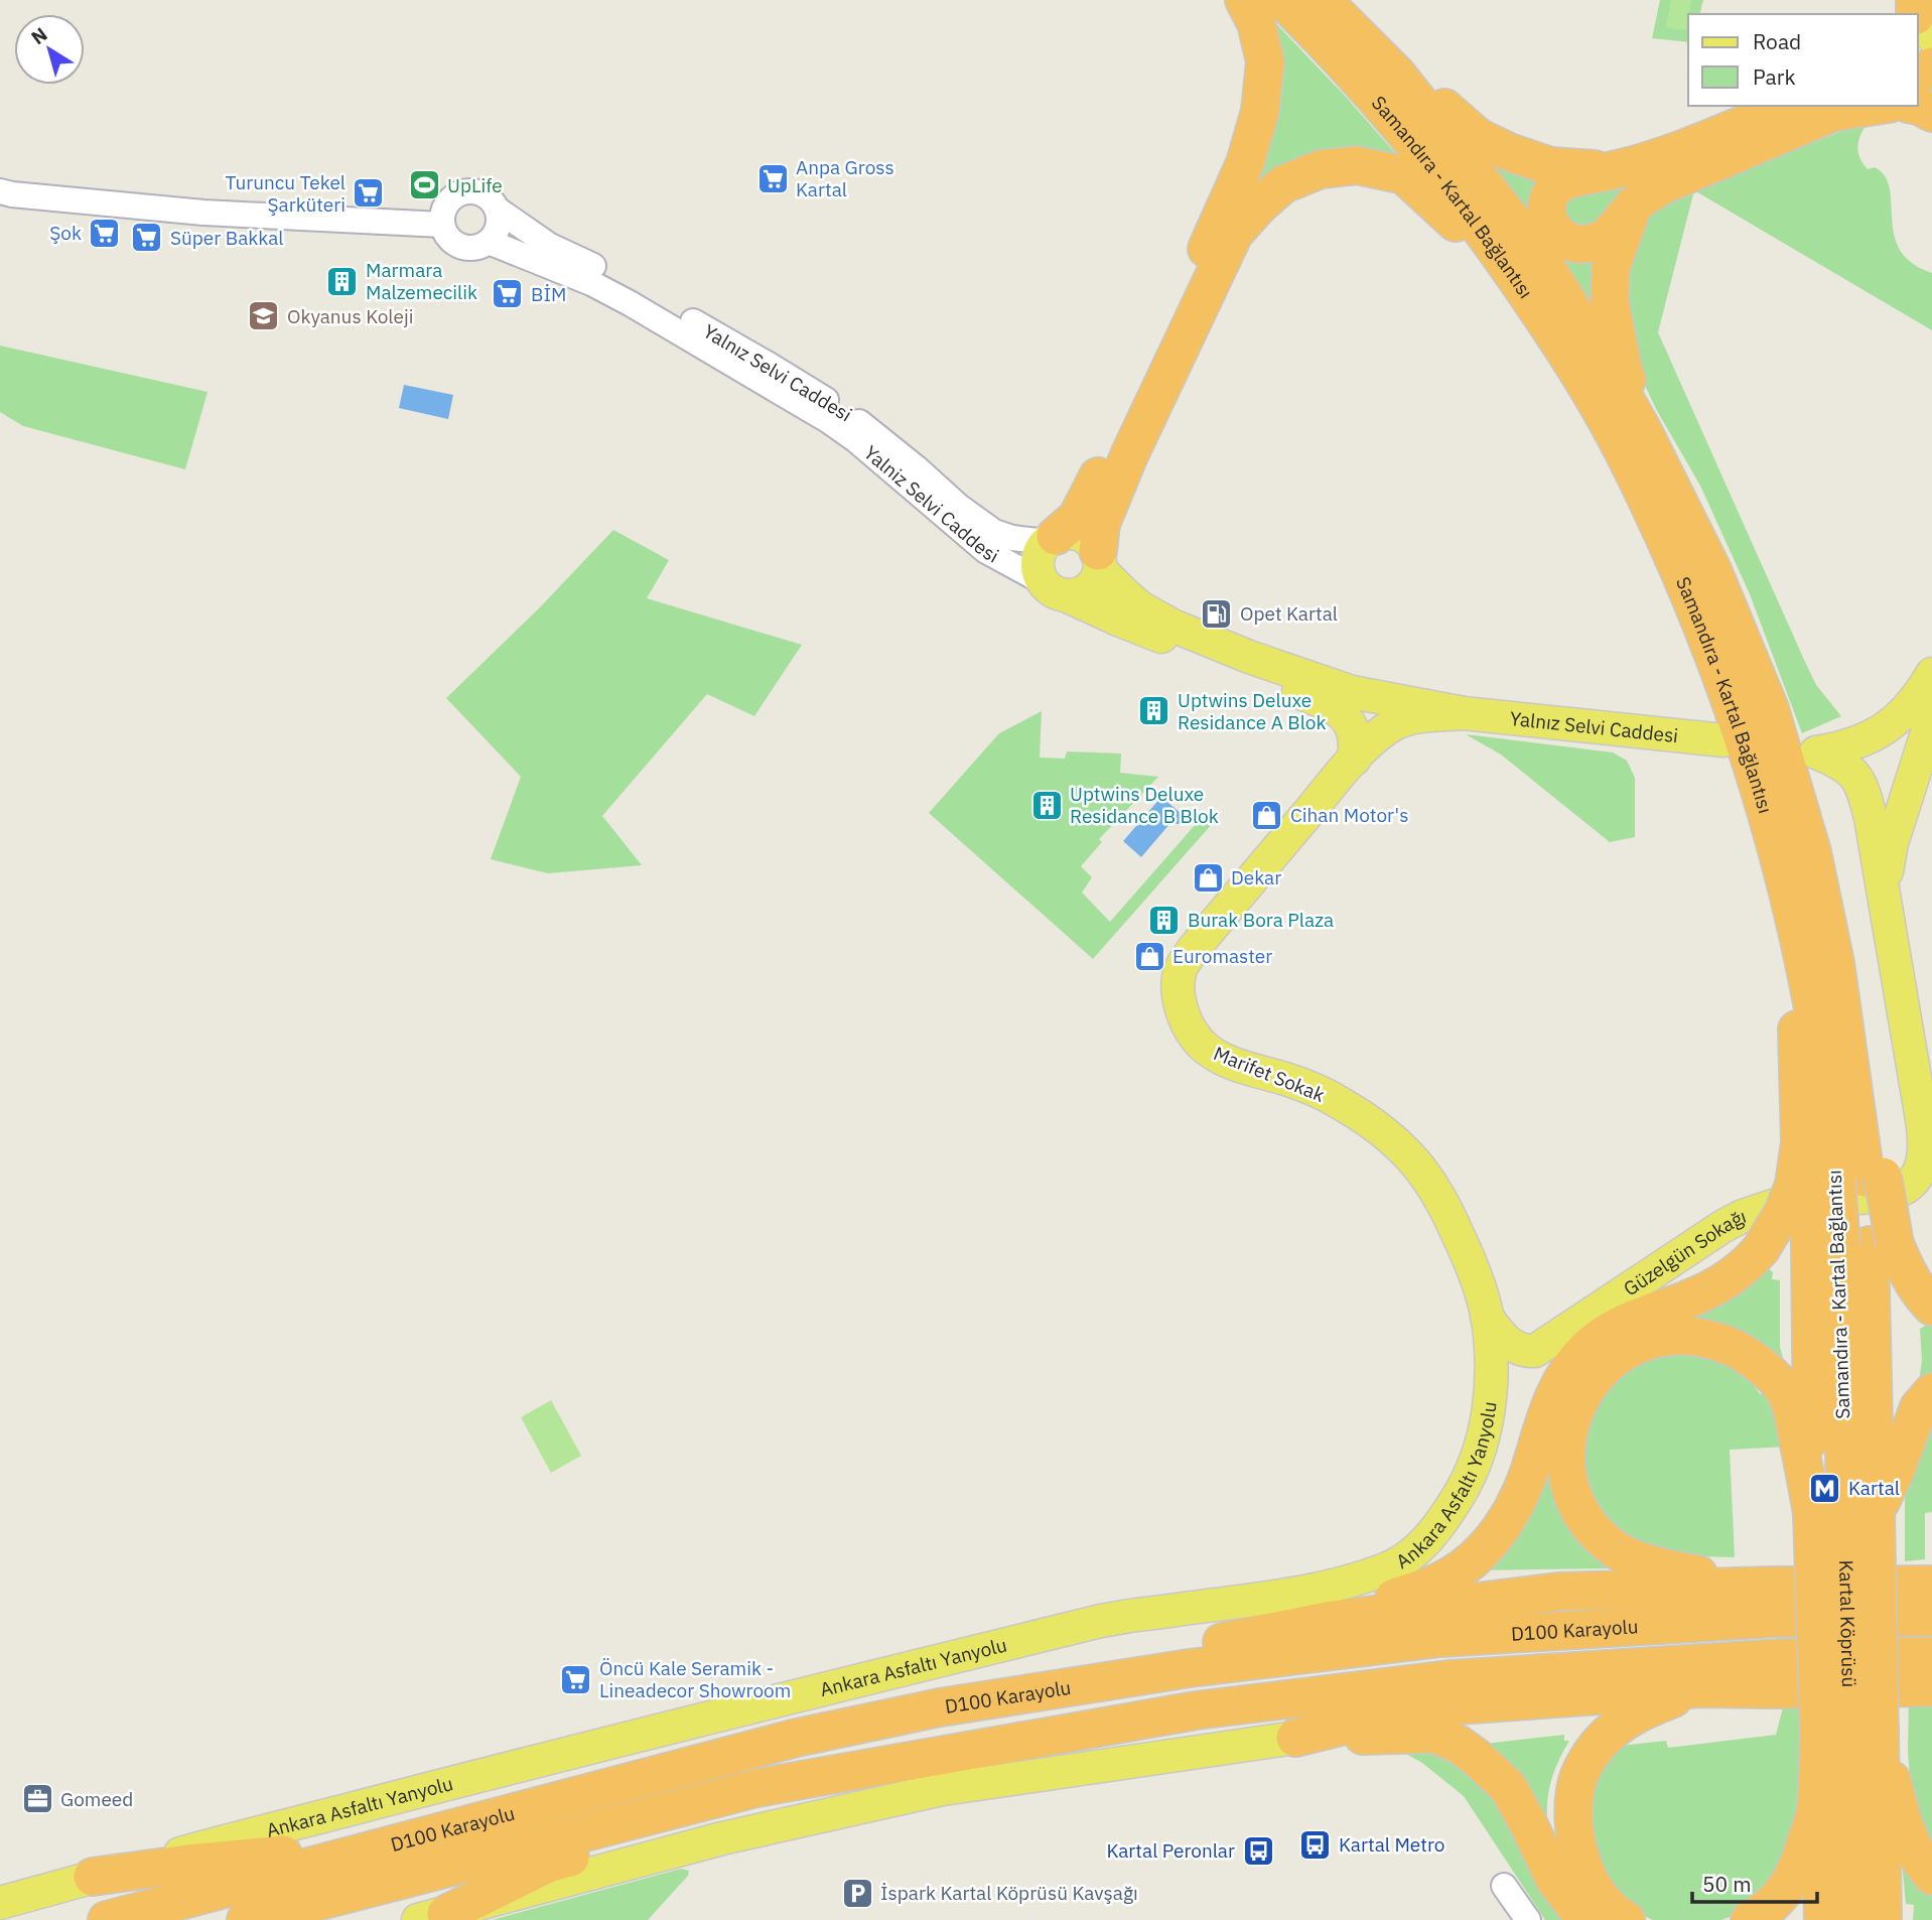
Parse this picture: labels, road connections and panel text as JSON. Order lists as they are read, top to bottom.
{
  "streets": {
    "highway": ["Samandıra - Kartal Bağlantısı", "Kartal Köprüsü", "D100 Karayolu"],
    "main road": [
      "Yalnız Selvi Caddesi",
      "Marifet Sokak",
      "Güzelgün Sokağı",
      "Ankara Asfaltı Yanyolu"
    ],
    "street": ["Yalniz Selvi Caddesi"]
  },
  "crossings": [
    ["Samandıra - Kartal Bağlantısı", "Güzelgün Sokağı"],
    ["Samandıra - Kartal Bağlantısı", "Kartal Köprüsü"],
    ["Yalnız Selvi Caddesi", "Yalniz Selvi Caddesi"],
    ["Yalnız Selvi Caddesi", "Marifet Sokak"],
    ["Marifet Sokak", "Güzelgün Sokağı"],
    ["Marifet Sokak", "Ankara Asfaltı Yanyolu"],
    ["Güzelgün Sokağı", "Ankara Asfaltı Yanyolu"]
  ],
  "places": {
    "supermarket": [
      "Anpa Gross Kartal",
      "Turuncu Tekel Şarküteri",
      "Şok",
      "Süper Bakkal",
      "BİM",
      "Öncü Kale Seramik - Lineadecor Showroom"
    ],
    "sports": ["UpLife"],
    "building": [
      "Marmara Malzemecilik",
      "Uptwins Deluxe Residance A Blok",
      "Uptwins Deluxe Residance B Blok",
      "Burak Bora Plaza"
    ],
    "school or university": ["Okyanus Koleji"],
    "fuel station": ["Opet Kartal"],
    "shop": ["Cihan Motor's", "Dekar", "Euromaster"],
    "metro station": ["Kartal"],
    "office": ["Gomeed"],
    "bus stop": ["Kartal Metro", "Kartal Peronlar"],
    "parking": ["İspark Kartal Köprüsü Kavşağı"]
  },
  "legend": ["Road", "Park"],
  "scale_bar": "50 m",
  "north": "top left"
}
